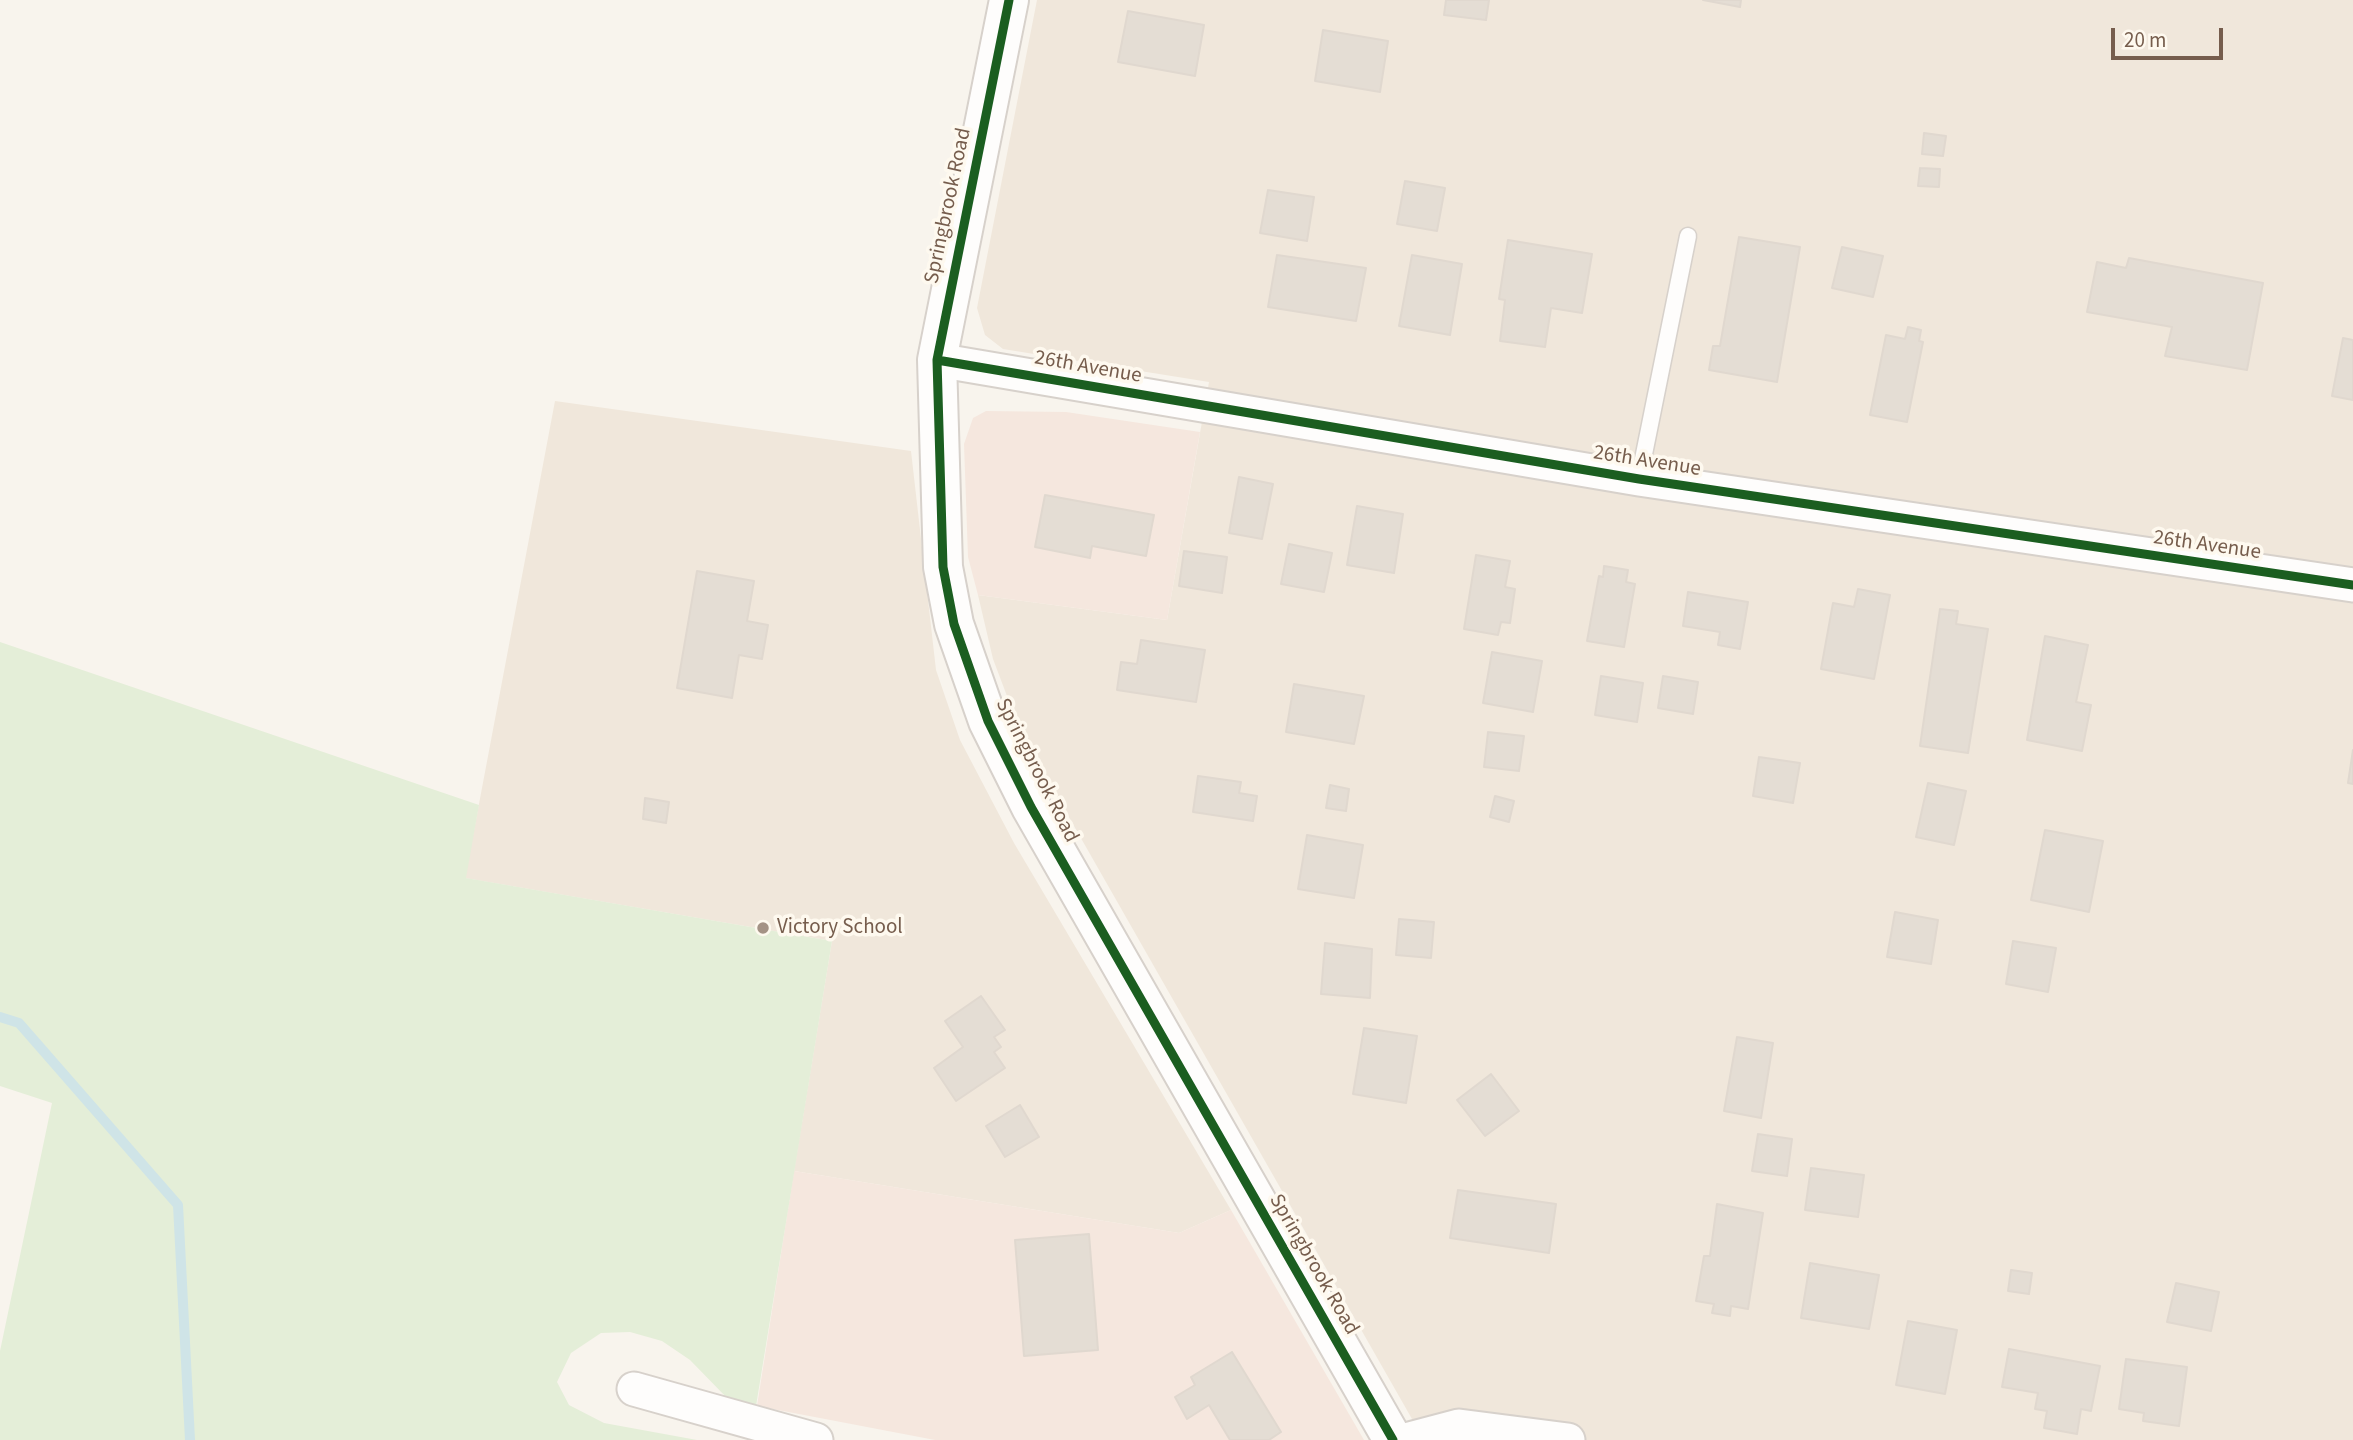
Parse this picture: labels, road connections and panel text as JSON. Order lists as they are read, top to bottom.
{
  "streets": {
    "street": ["Springbrook Road", "26th Avenue"]
  },
  "crossings": [
    ["Springbrook Road", "26th Avenue"]
  ],
  "places": ["Victory School"],
  "scale_bar": "20 m"
}
